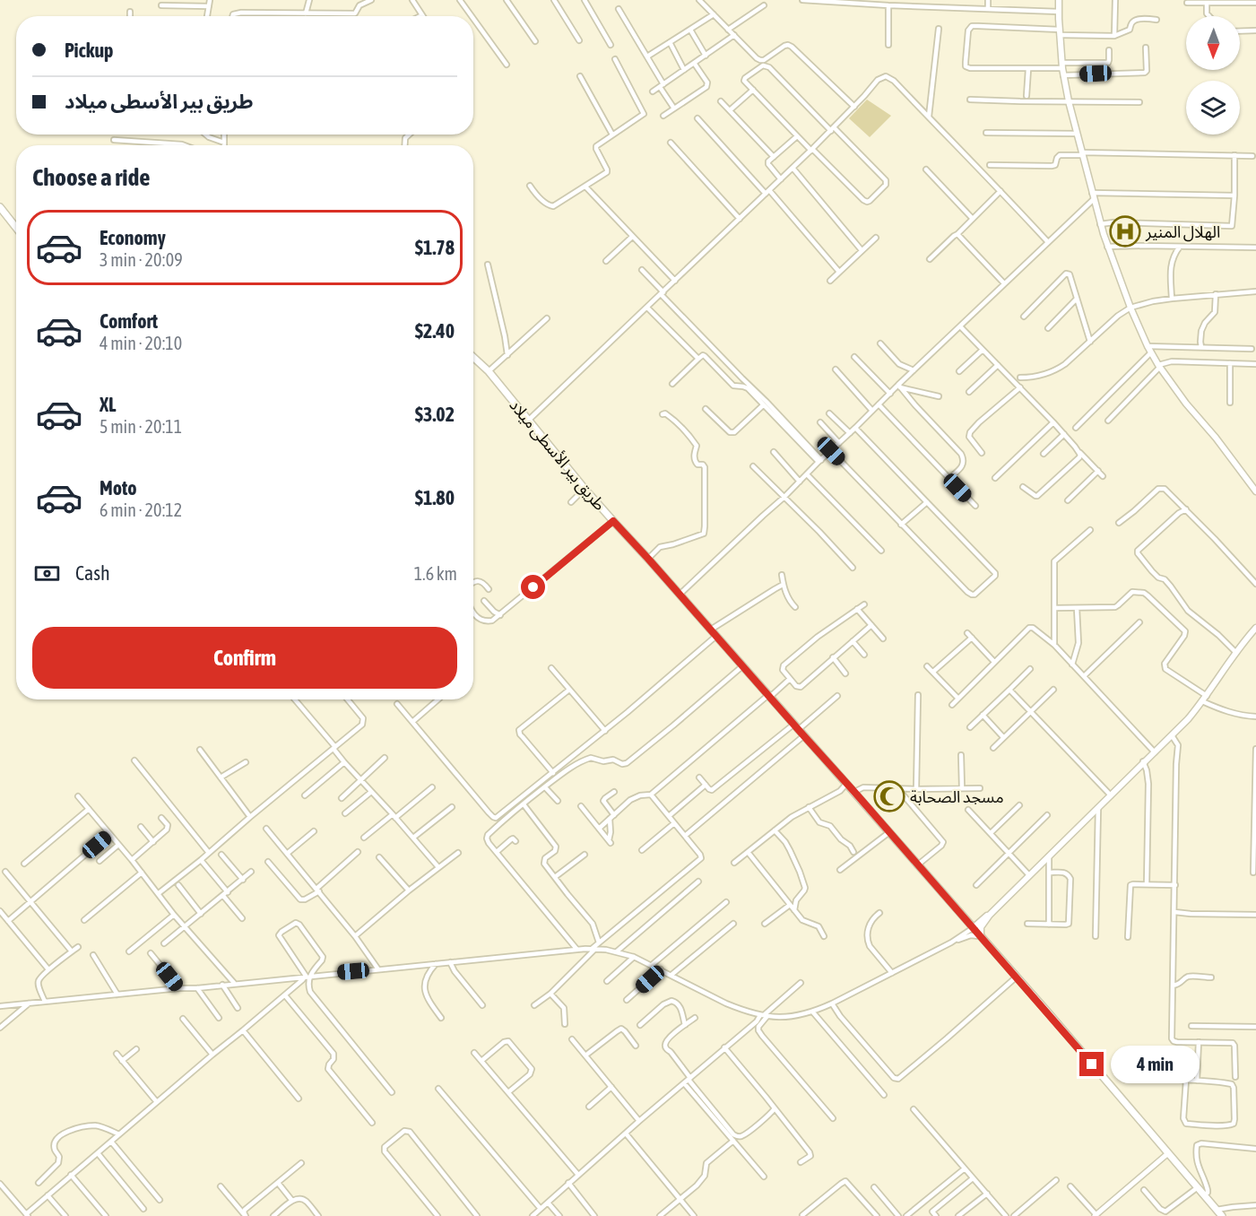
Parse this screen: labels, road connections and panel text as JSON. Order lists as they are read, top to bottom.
{
  "streets": {
    "main road": ["طريق بير الأسطى ميلاد"]
  },
  "places": {
    "hospital": ["الهلال المنير"],
    "mosque": ["مسجد الصحابة"]
  },
  "north": "bottom",
  "page": {
    "banner": ["Pickup", "طريق بير الأسطى ميلاد"],
    "heading": "Choose a ride",
    "list": [
      {
        "name": "Economy",
        "note": "3 min · 20:09",
        "value": "$1.78"
      },
      {
        "name": "Comfort",
        "note": "4 min · 20:10",
        "value": "$2.40"
      },
      {
        "name": "XL",
        "note": "5 min · 20:11",
        "value": "$3.02"
      },
      {
        "name": "Moto",
        "note": "6 min · 20:12",
        "value": "$1.80"
      }
    ],
    "pay": ["Cash", "1.6 km"],
    "buttons": "Confirm",
    "bubble": "4 min"
  }
}
